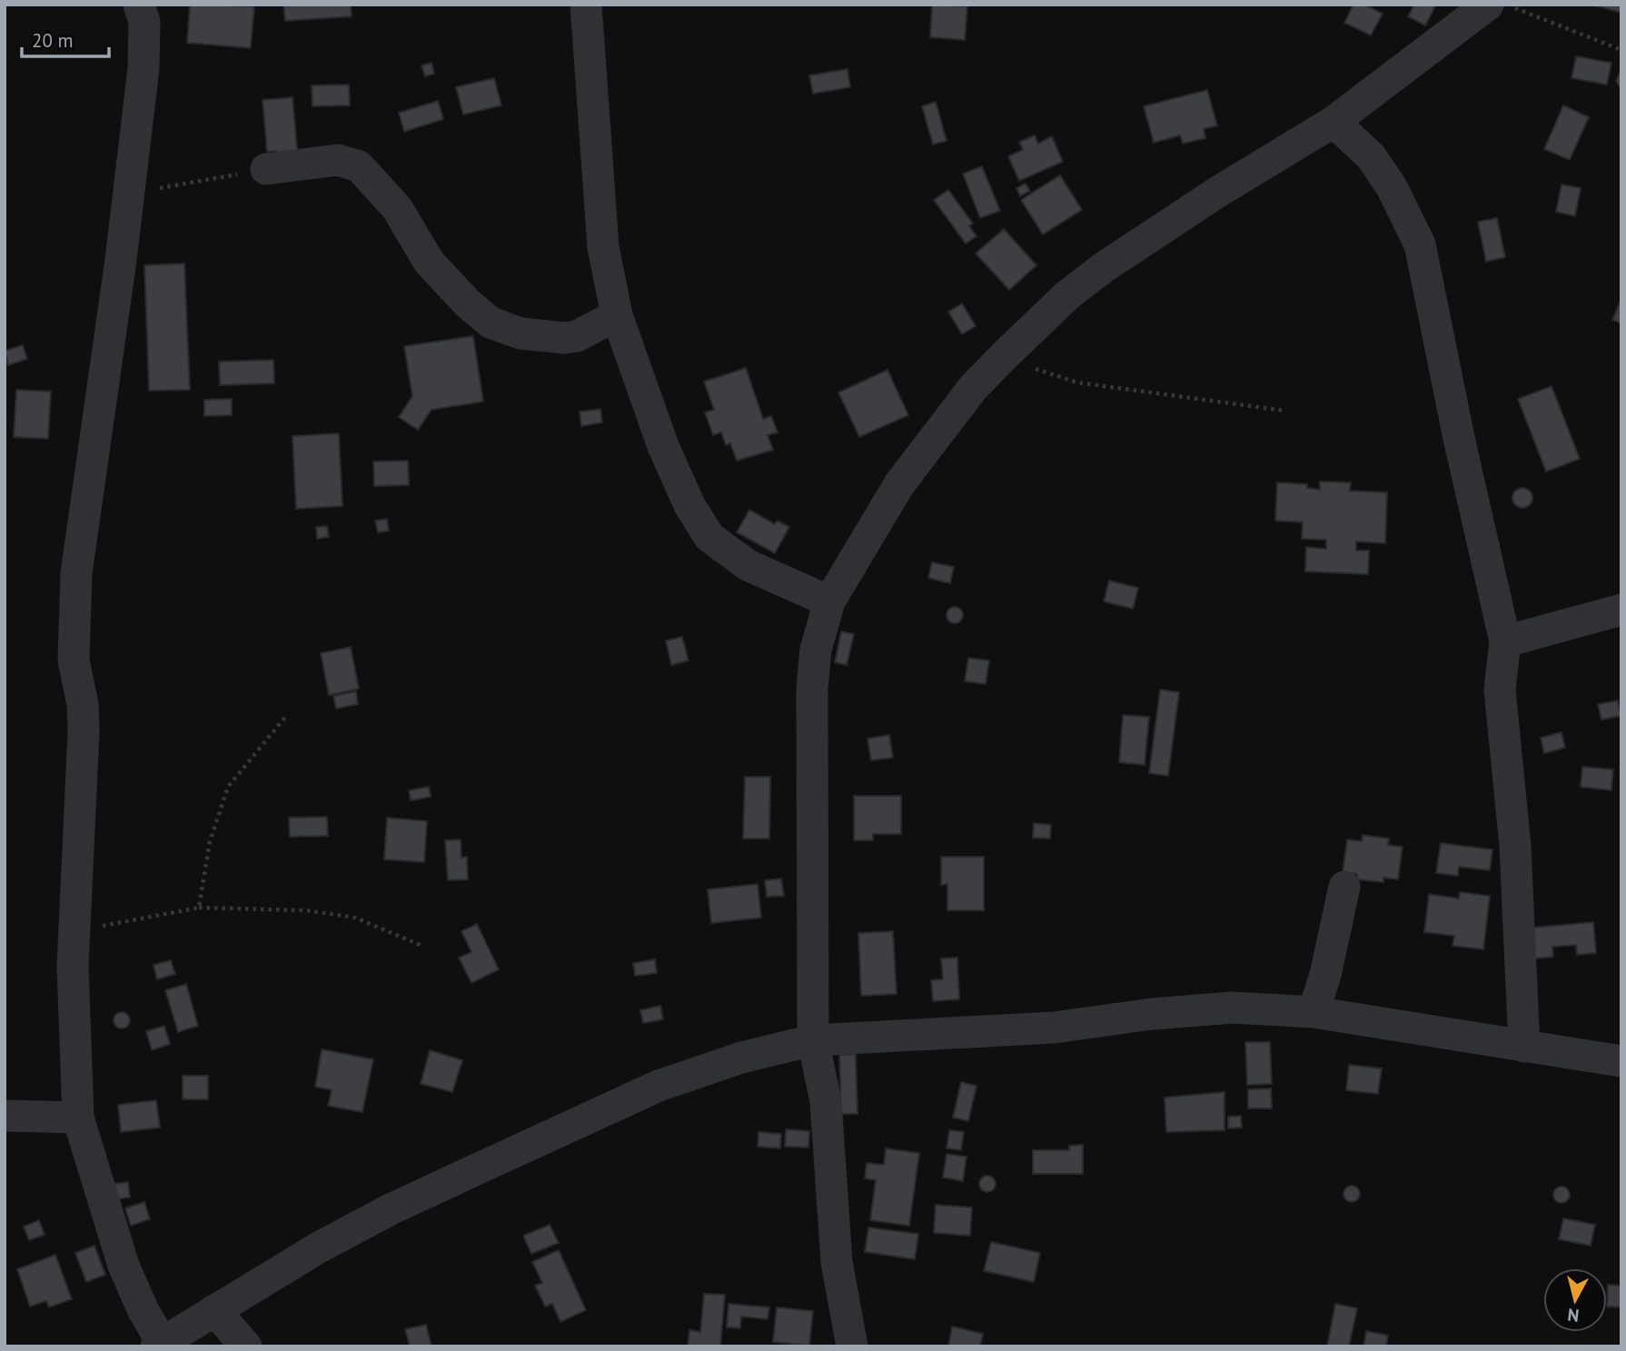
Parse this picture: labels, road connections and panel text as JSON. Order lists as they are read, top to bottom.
{
  "scale_bar": "20 m",
  "north": "bottom"
}
